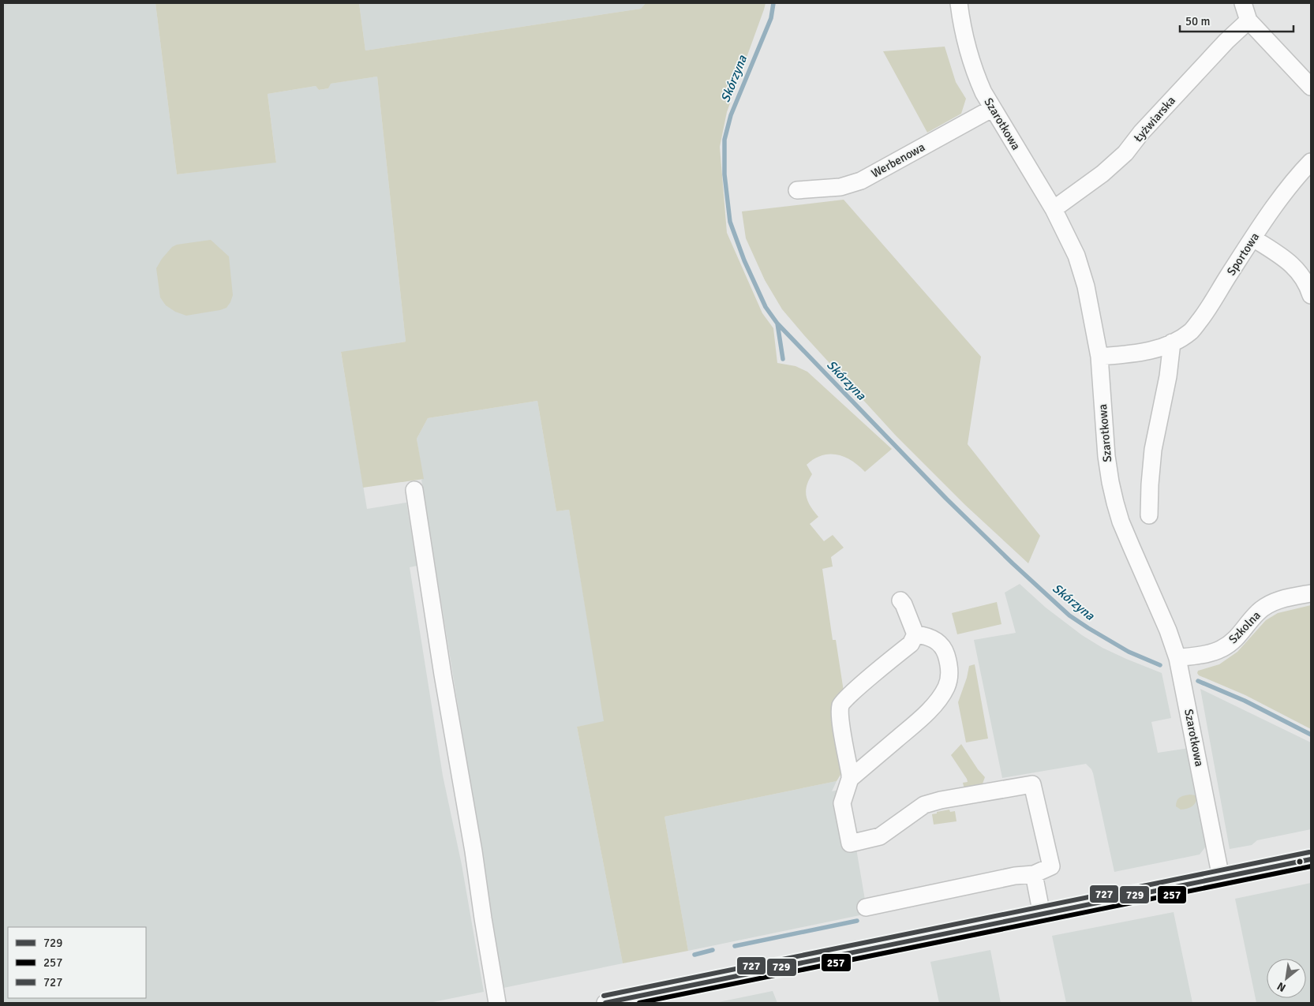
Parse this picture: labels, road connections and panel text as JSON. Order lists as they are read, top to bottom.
{
  "streets": {
    "street": [
      "Łyżwiarska",
      "Szarotkowa",
      "Werbenowa",
      "Sportowa",
      "Szkolna"
    ]
  },
  "crossings": [
    ["Łyżwiarska", "Szarotkowa"],
    ["Szarotkowa", "Werbenowa"],
    ["Szarotkowa", "Sportowa"],
    ["Szarotkowa", "Szkolna"]
  ],
  "water": ["Skórzyna"],
  "lines": ["transit line 727", "transit line 729", "transit line 257"],
  "legend": ["729", "257", "727"],
  "scale_bar": "50 m",
  "north": "bottom left"
}
